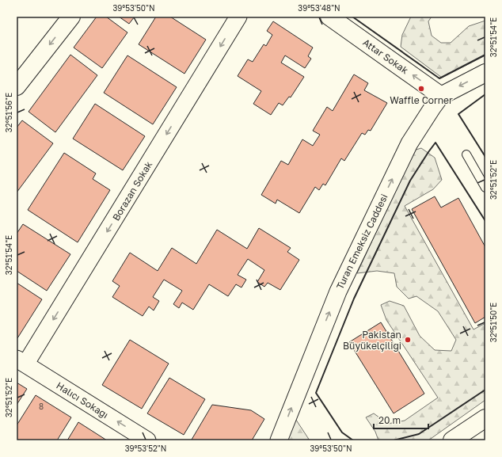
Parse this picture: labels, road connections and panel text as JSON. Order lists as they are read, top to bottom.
{
  "streets": {
    "street": [
      "Attar Sokak",
      "Borazan Sokak",
      "Turan Emeksiz Caddesi",
      "Halıcı Sokağı"
    ]
  },
  "crossings": [
    ["Attar Sokak", "Turan Emeksiz Caddesi"],
    ["Borazan Sokak", "Halıcı Sokağı"]
  ],
  "one_way": ["Attar Sokak", "Borazan Sokak", "Halıcı Sokağı"],
  "places": ["Waffle Corner", "Pakistan Büyükelçiliği"],
  "house_numbers": ["8"],
  "scale_bar": "20 m",
  "coordinates": [
    "39°53'50\"N",
    "39°53'48\"N",
    "32°51'54\"E",
    "32°51'56\"E",
    "32°51'52\"E",
    "32°51'50\"E",
    "39°53'52\"N"
  ]
}
